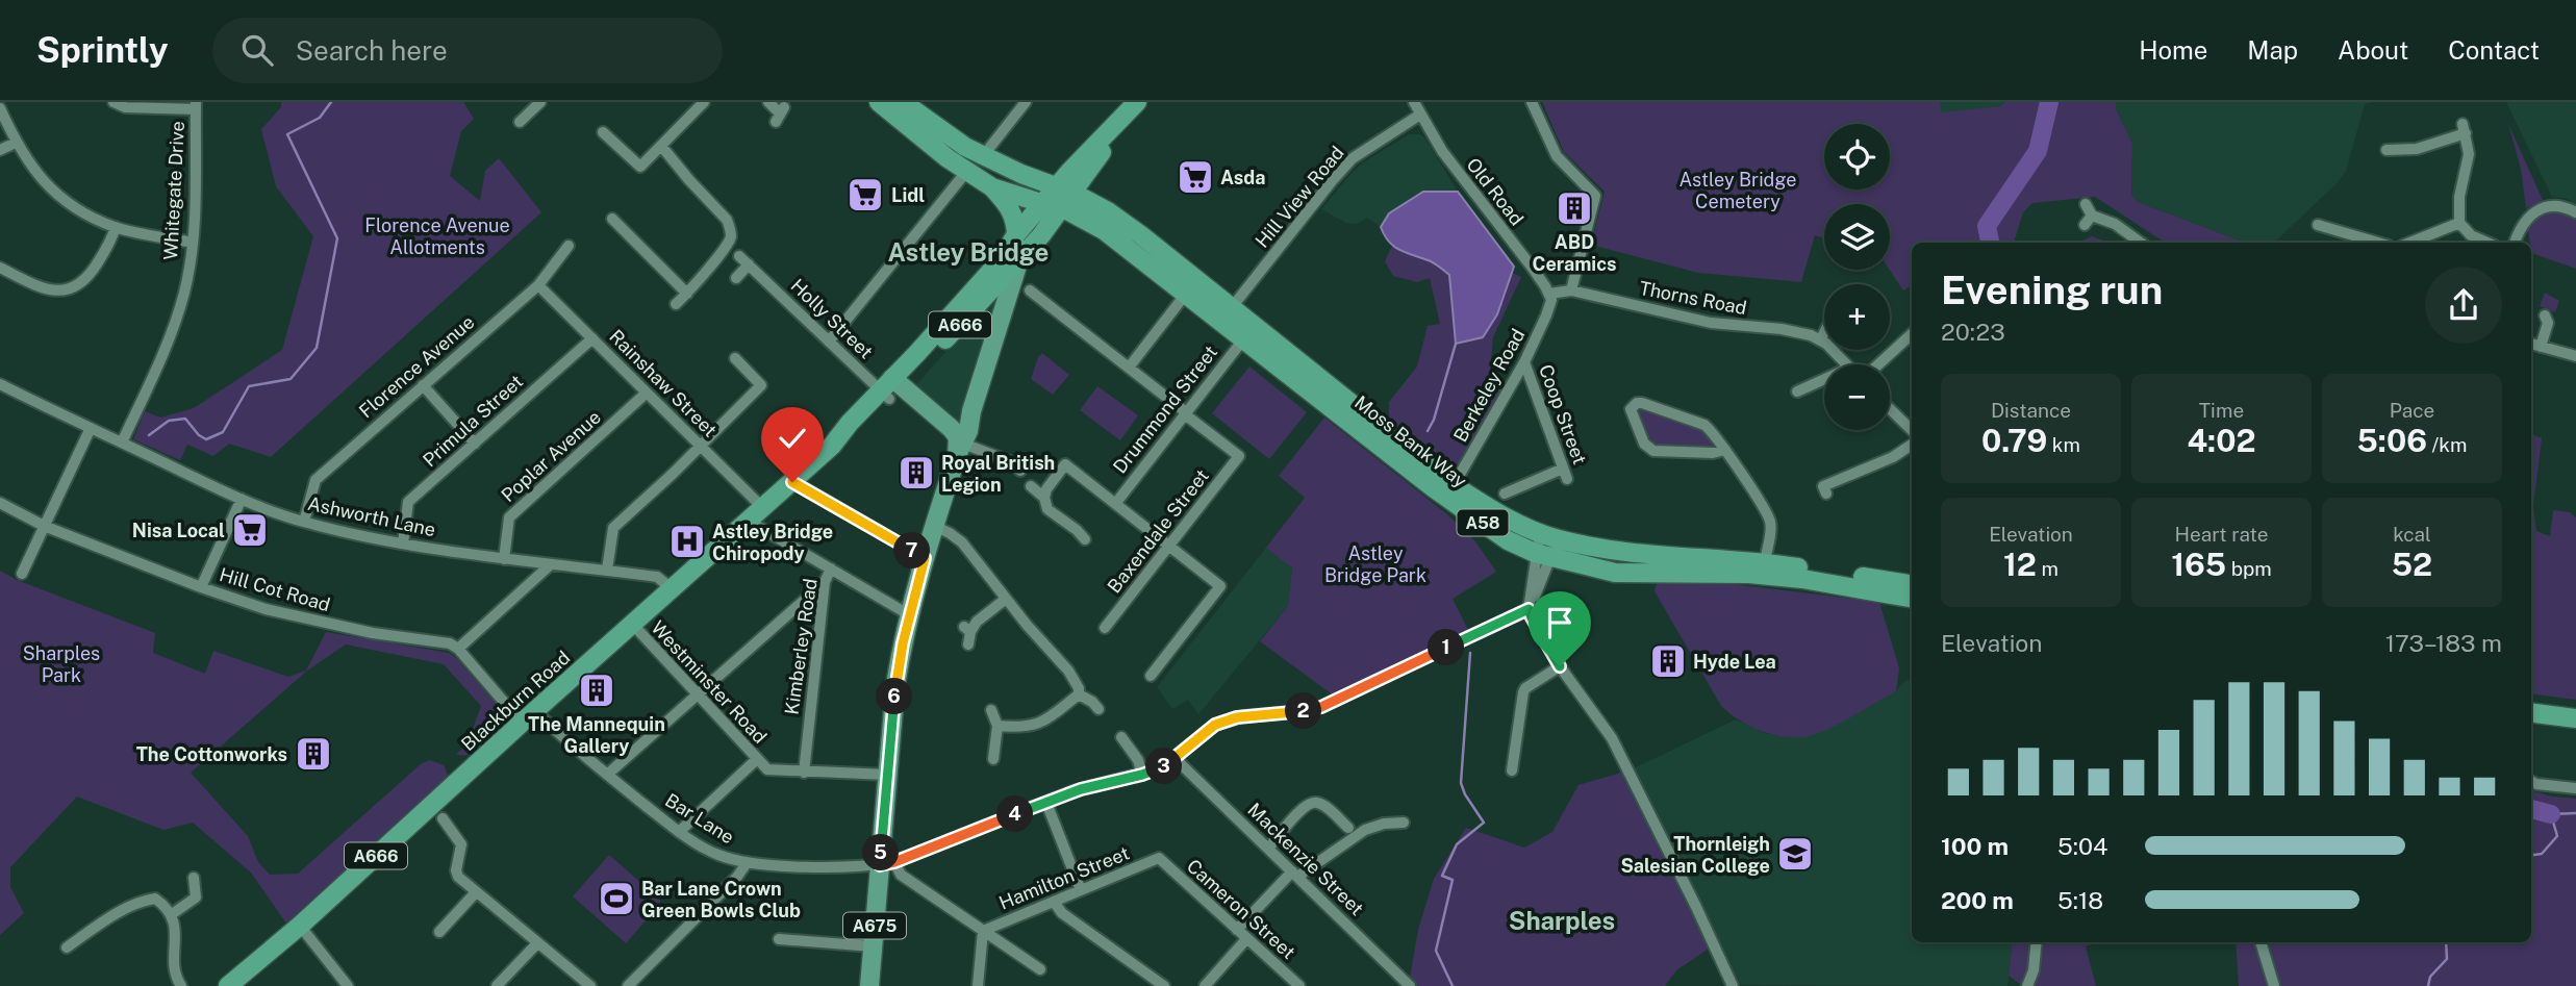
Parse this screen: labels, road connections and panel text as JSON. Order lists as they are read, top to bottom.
{
  "streets": {
    "highway": [
      "A666",
      "Moss Bank Way",
      "A58",
      "Blackburn Road"
    ],
    "main road": ["A675"],
    "street": [
      "Whitegate Drive",
      "Old Road",
      "Hill View Road",
      "Thorns Road",
      "Holly Street",
      "Florence Avenue",
      "Rainshaw Street",
      "Berkeley Road",
      "Drummond Street",
      "Coop Street",
      "Primula Street",
      "Poplar Avenue",
      "Ashworth Lane",
      "Baxendale Street",
      "Hill Cot Road",
      "Kimberley Road",
      "Westminster Road",
      "Bar Lane",
      "Mackenzie Street",
      "Hamilton Street",
      "Cameron Street"
    ]
  },
  "crossings": [
    ["Whitegate Drive", "Ashworth Lane"],
    ["Old Road", "Hill View Road"],
    ["Old Road", "Thorns Road"],
    ["Old Road", "Berkeley Road"],
    ["Hill View Road", "Moss Bank Way"],
    ["Thorns Road", "Berkeley Road"],
    ["Holly Street", "Blackburn Road"],
    ["Florence Avenue", "Rainshaw Street"],
    ["Florence Avenue", "Ashworth Lane"],
    ["Rainshaw Street", "Primula Street"],
    ["Rainshaw Street", "Poplar Avenue"],
    ["Rainshaw Street", "Kimberley Road"],
    ["Rainshaw Street", "Blackburn Road"],
    ["Rainshaw Street", "A675"],
    ["Berkeley Road", "Coop Street"],
    ["Berkeley Road", "Moss Bank Way"],
    ["Drummond Street", "Moss Bank Way"],
    ["Drummond Street", "Baxendale Street"],
    ["Primula Street", "Ashworth Lane"],
    ["Moss Bank Way", "A58"],
    ["Moss Bank Way", "Blackburn Road"],
    ["Poplar Avenue", "Ashworth Lane"],
    ["Ashworth Lane", "Blackburn Road"],
    ["A58", "Blackburn Road"],
    ["Kimberley Road", "Westminster Road"],
    ["Westminster Road", "Blackburn Road"],
    ["Westminster Road", "A675"],
    ["Blackburn Road", "Bar Lane"],
    ["Blackburn Road", "A675"],
    ["Bar Lane", "Mackenzie Street"],
    ["Bar Lane", "A675"],
    ["Hamilton Street", "Cameron Street"]
  ],
  "districts": ["Astley Bridge", "Sharples"],
  "parks": [
    "Astley Bridge Cemetery",
    "Florence Avenue Allotments",
    "Astley Bridge Park",
    "Sharples Park"
  ],
  "places": {
    "supermarket": ["Asda", "Lidl", "Nisa Local"],
    "building": [
      "ABD Ceramics",
      "Royal British Legion",
      "Hyde Lea",
      "The Mannequin Gallery",
      "The Cottonworks"
    ],
    "hospital": ["Astley Bridge Chiropody"],
    "school or university": ["Thornleigh Salesian College"],
    "sports": ["Bar Lane Crown Green Bowls Club"]
  },
  "page": {
    "header": "Sprintly",
    "search": "Search here",
    "nav": [
      "Home",
      "Map",
      "About",
      "Contact"
    ],
    "map_buttons": ["+", "−"],
    "heading": ["Evening run", "20:23"],
    "stats": [
      ["Distance", "0.79 km"],
      ["Time", "4:02"],
      ["Pace", "5:06 /km"],
      ["Elevation", "12 m"],
      ["Heart rate", "165 bpm"],
      ["kcal", "52"]
    ],
    "pins": [
      "7",
      "1",
      "6",
      "2",
      "3",
      "4",
      "5"
    ],
    "chart": ["Elevation", "173–183 m"],
    "list": [
      {
        "name": "100 m",
        "note": "5:04"
      },
      {
        "name": "200 m",
        "note": "5:18"
      }
    ]
  }
}
